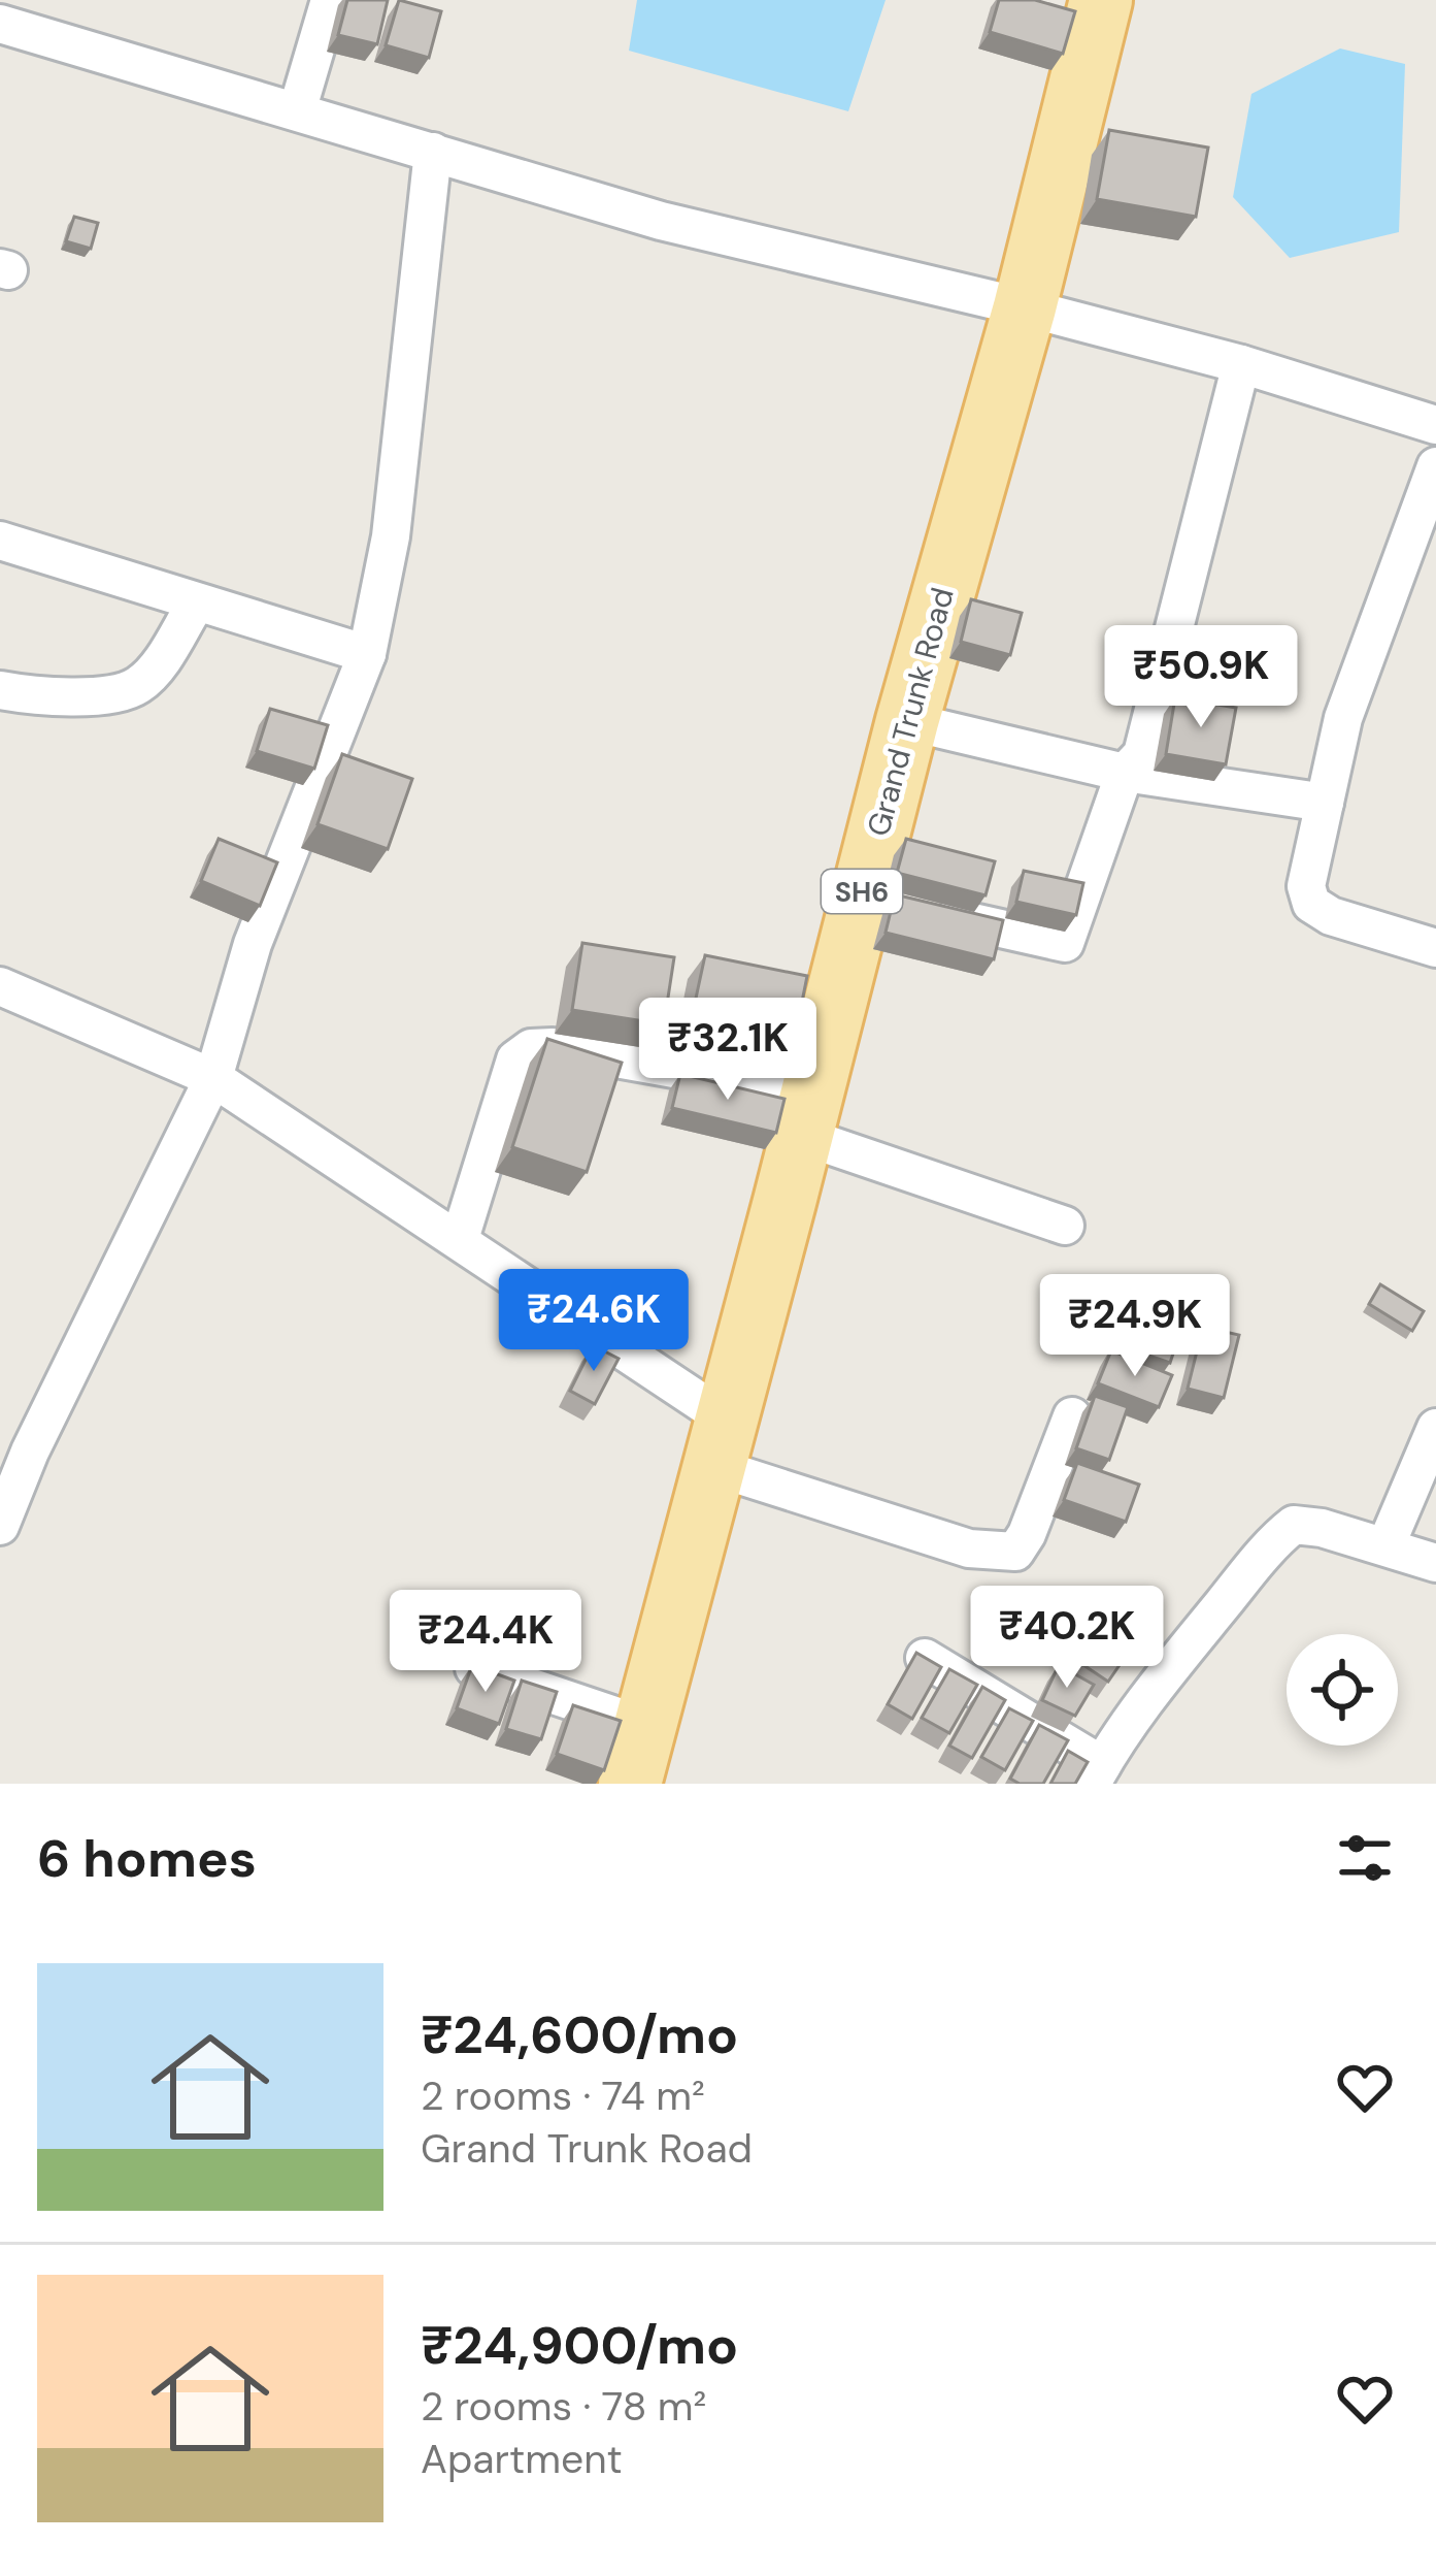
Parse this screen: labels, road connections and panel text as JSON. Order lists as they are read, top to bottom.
{
  "streets": {
    "main road": ["Grand Trunk Road", "SH6"]
  },
  "page": {
    "price": [
      "₹50.9K",
      "₹32.1K",
      "₹24.6K",
      "₹24.9K",
      "₹40.2K",
      "₹24.4K"
    ],
    "heading": "6 homes",
    "list": [
      {
        "name": "₹24,600/mo",
        "note": "2 rooms · 74 m² · Grand Trunk Road"
      },
      {
        "name": "₹24,900/mo",
        "note": "2 rooms · 78 m² · Apartment"
      }
    ]
  }
}
